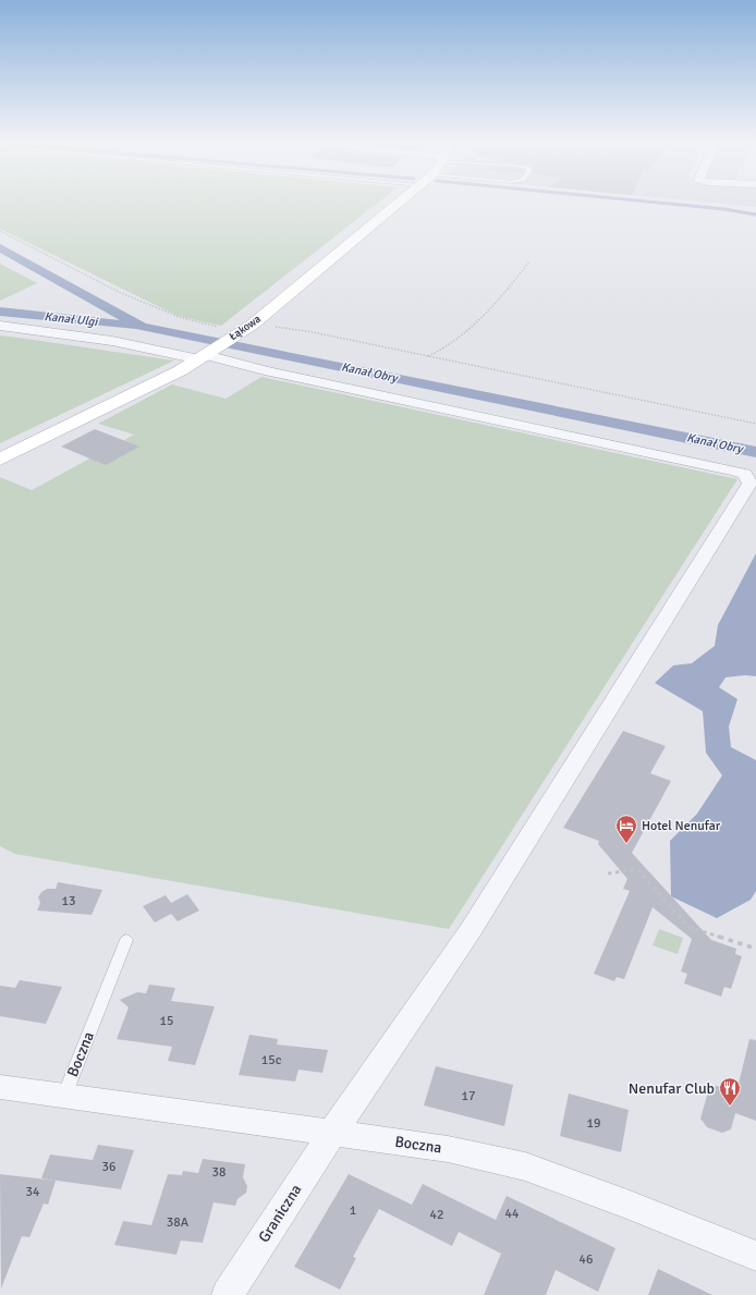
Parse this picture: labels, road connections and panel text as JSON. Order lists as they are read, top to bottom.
{
  "streets": {
    "street": ["Łąkowa", "Boczna", "Graniczna"]
  },
  "crossings": [
    ["Łąkowa", "Graniczna"],
    ["Boczna", "Graniczna"]
  ],
  "water": ["Kanał Ulgi", "Kanał Obry"],
  "places": {
    "hotel": ["Hotel Nenufar"],
    "restaurant": ["Nenufar Club"]
  },
  "house_numbers": [
    "13",
    "15",
    "15c",
    "17",
    "19",
    "36",
    "38",
    "34",
    "1",
    "44",
    "42",
    "38A",
    "46"
  ]
}
